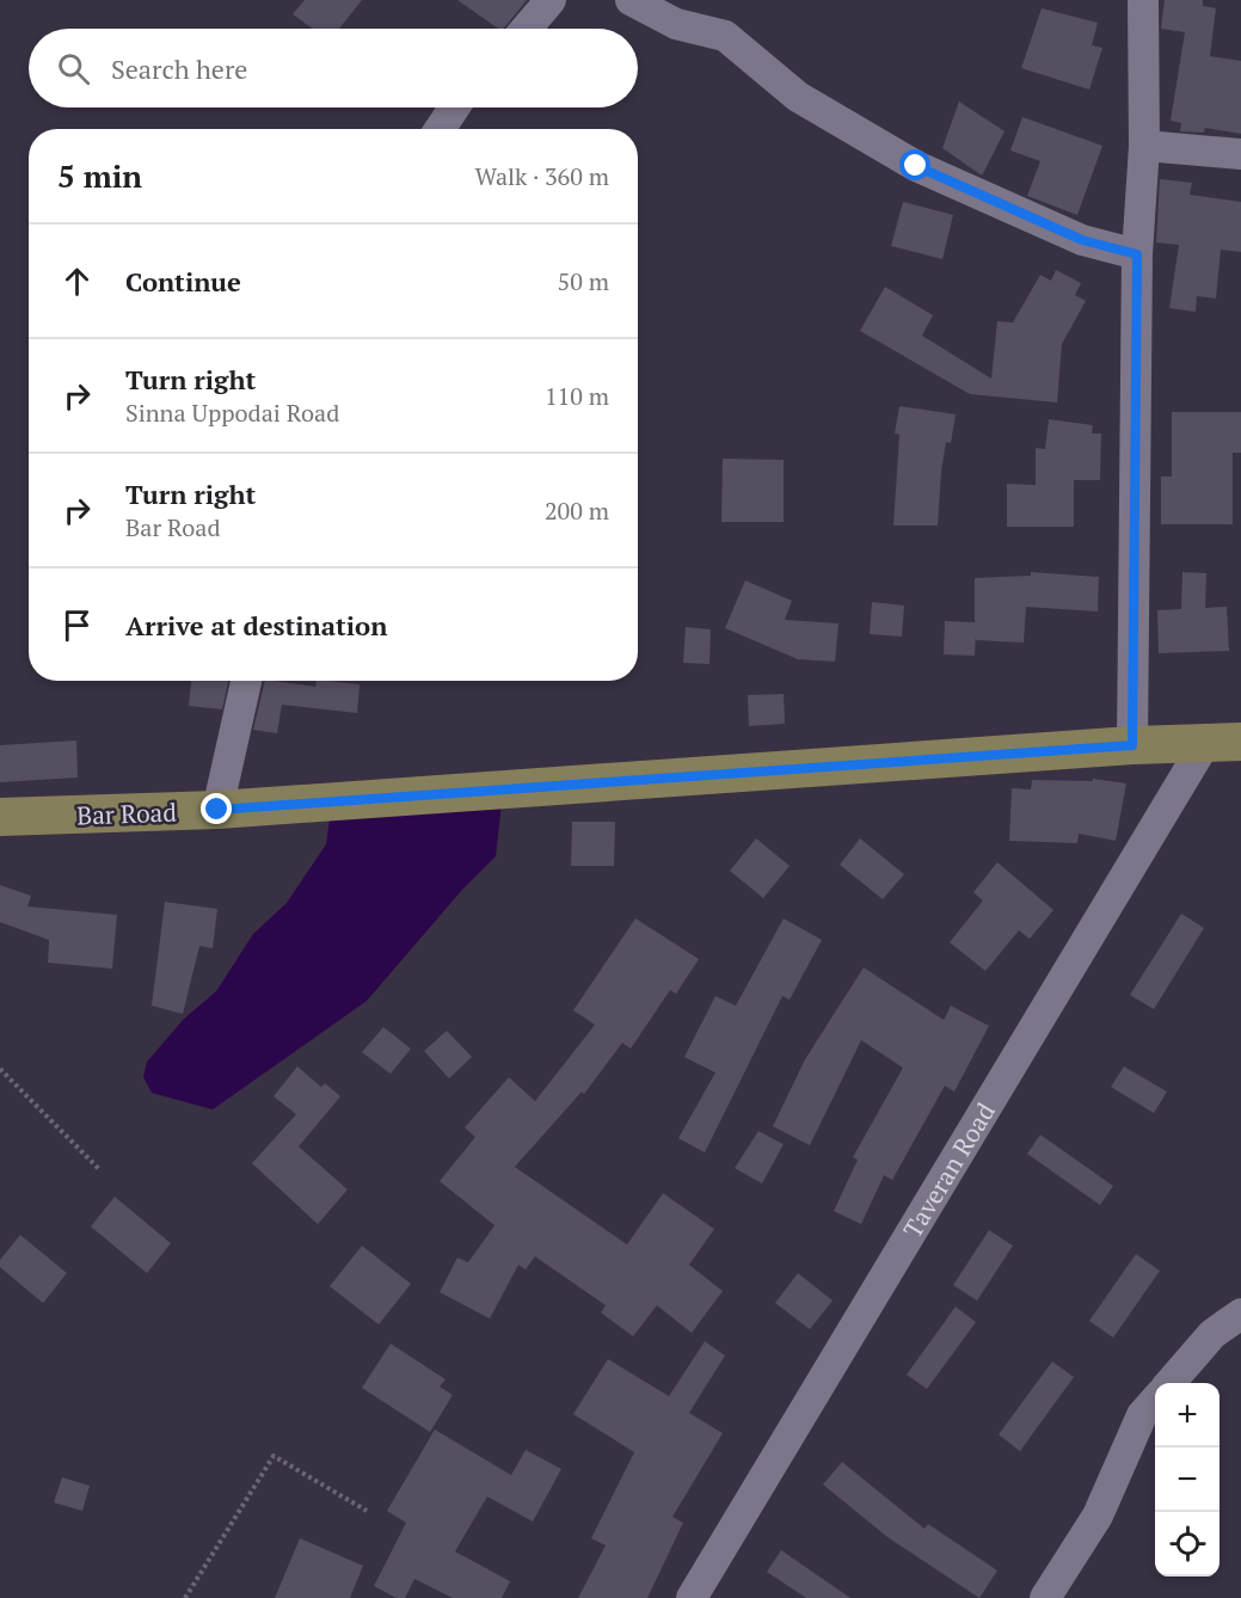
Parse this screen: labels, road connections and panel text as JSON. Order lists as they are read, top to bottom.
{
  "streets": {
    "main road": ["Bar Road"],
    "street": ["Taveran Road"]
  },
  "crossings": [
    ["Bar Road", "Taveran Road"]
  ],
  "page": {
    "search": "Search here",
    "heading": ["5 min", "Walk · 360 m"],
    "list": [
      ["Continue", "50 m"],
      ["Turn right", "Sinna Uppodai Road", "110 m"],
      ["Turn right", "Bar Road", "200 m"],
      "Arrive at destination"
    ],
    "map_buttons": ["+", "−"]
  }
}
